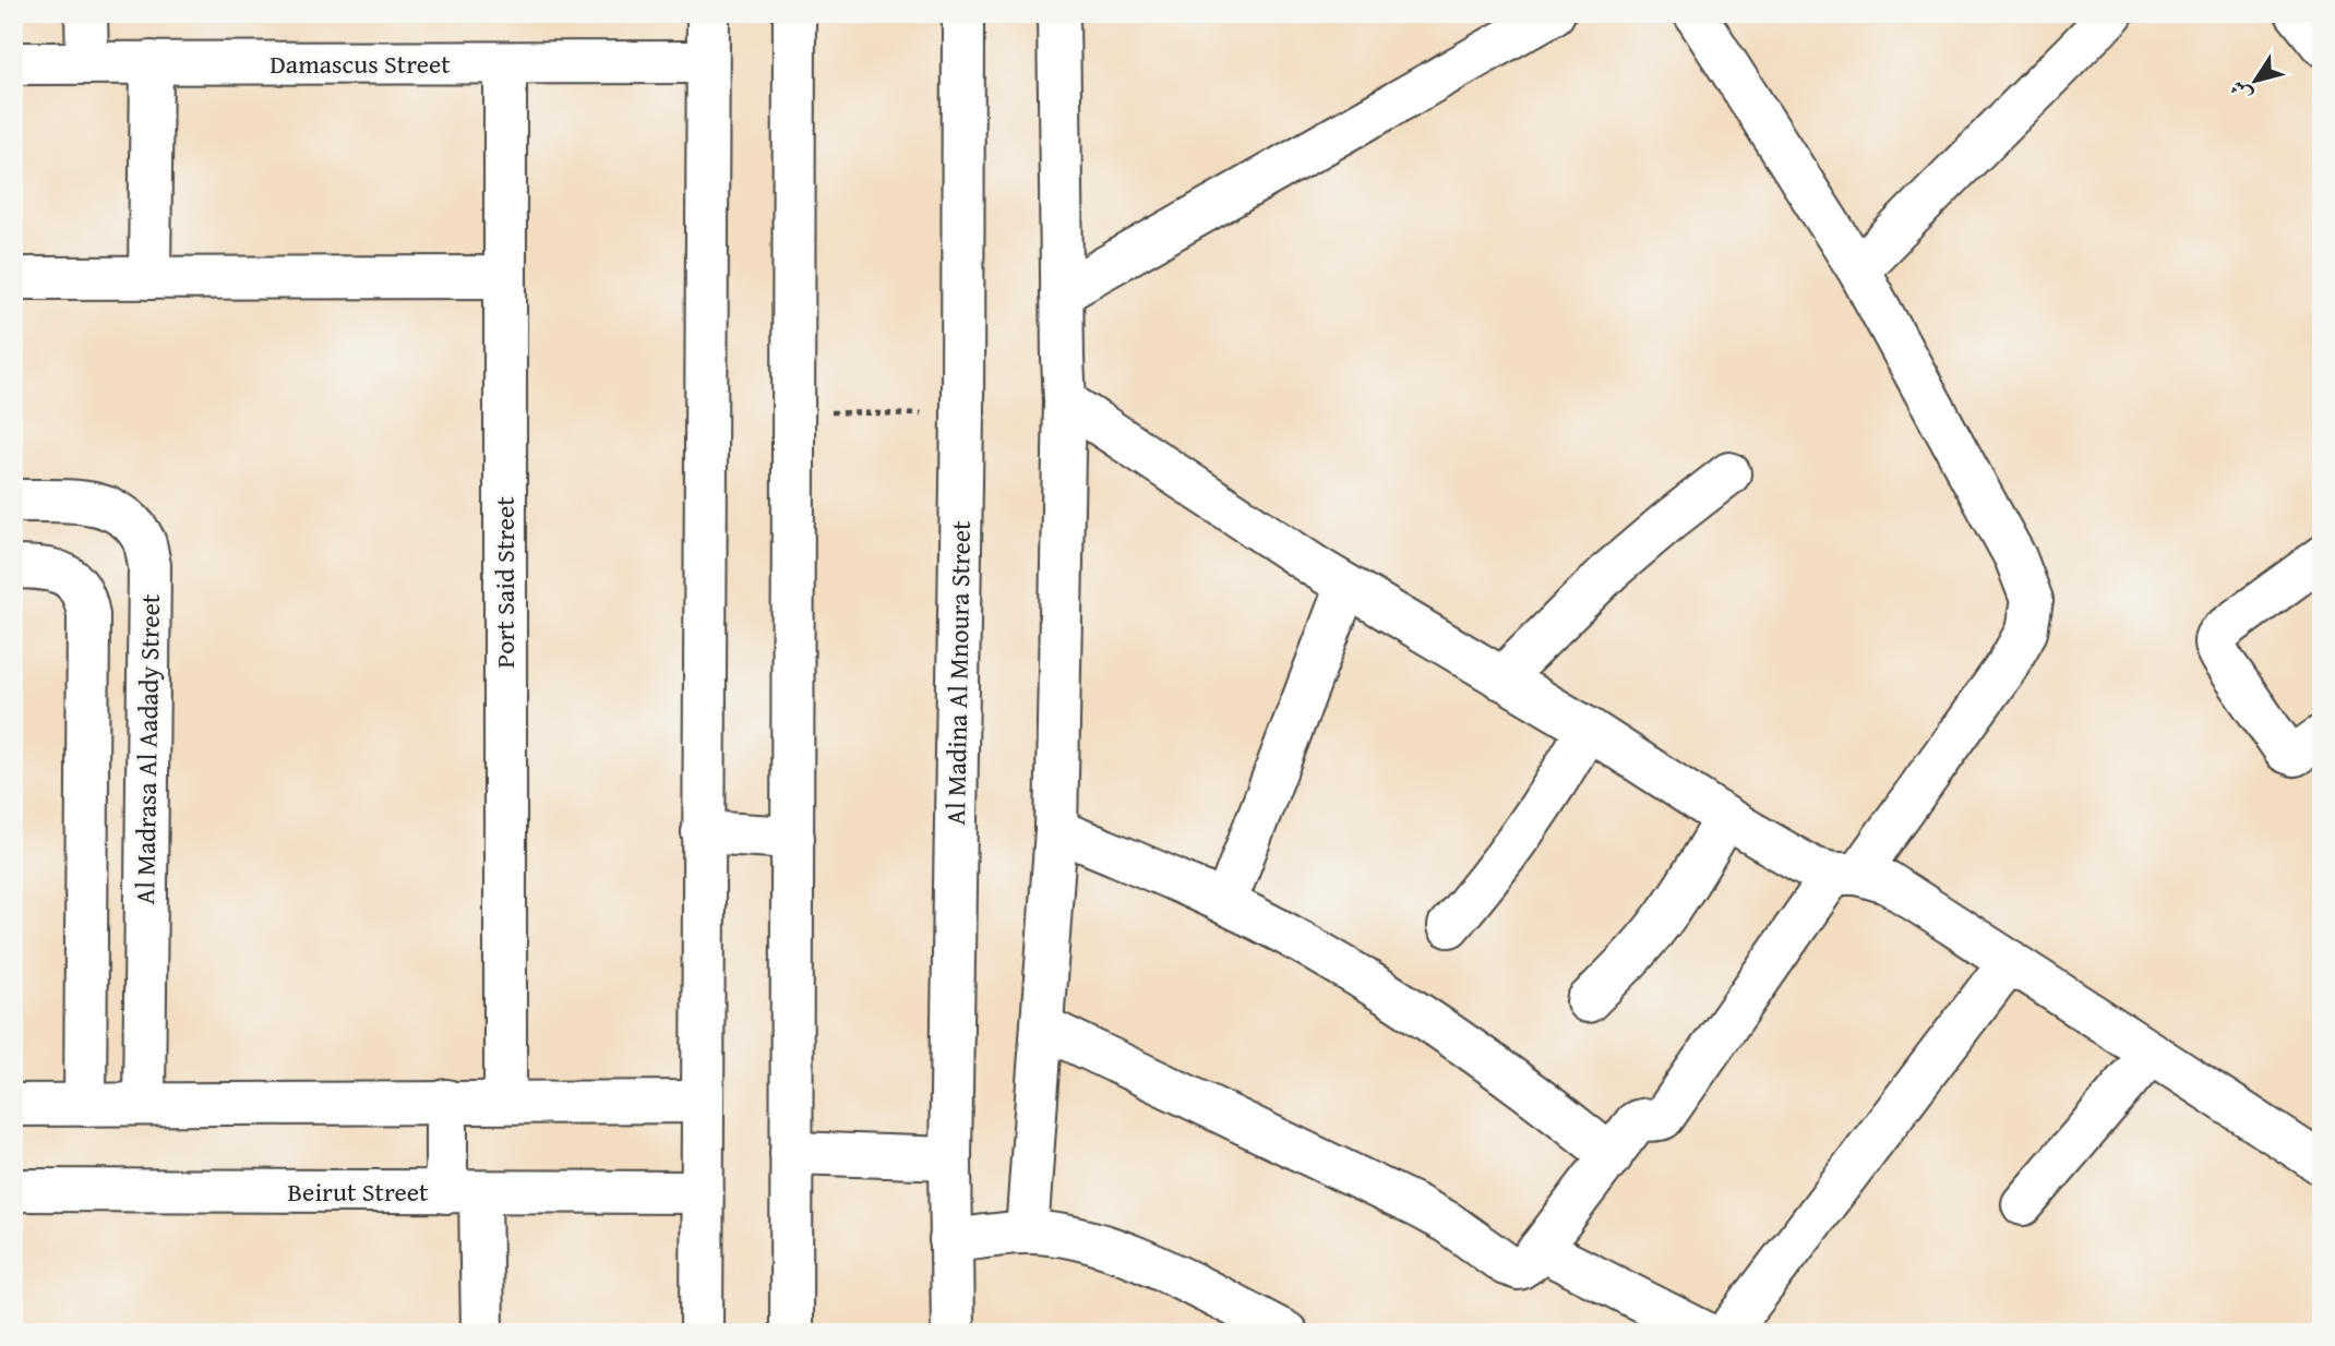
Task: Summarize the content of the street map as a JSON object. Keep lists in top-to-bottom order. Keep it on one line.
{"streets":{"street":["Damascus Street","Port Said Street","Al Madina Al Mnoura Street","Al Madrasa Al Aadady Street","Beirut Street"]},"crossings":[["Damascus Street","Port Said Street"]],"north":"bottom left"}
